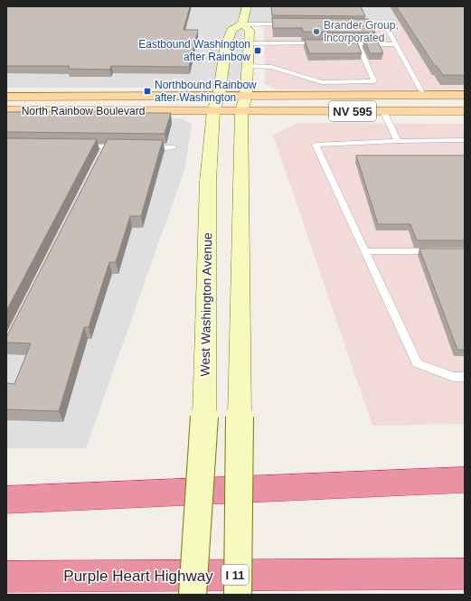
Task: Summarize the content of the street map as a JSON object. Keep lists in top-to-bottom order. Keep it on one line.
{"streets":{"highway":["I 11","Purple Heart Highway"],"main road":["North Rainbow Boulevard","NV 595","West Washington Avenue"]},"crossings":[["North Rainbow Boulevard","West Washington Avenue"]],"places":{"other":["Brander Group, Incorporated"],"transit":["Eastbound Washington after Rainbow","Northbound Rainbow after Washington"]}}
